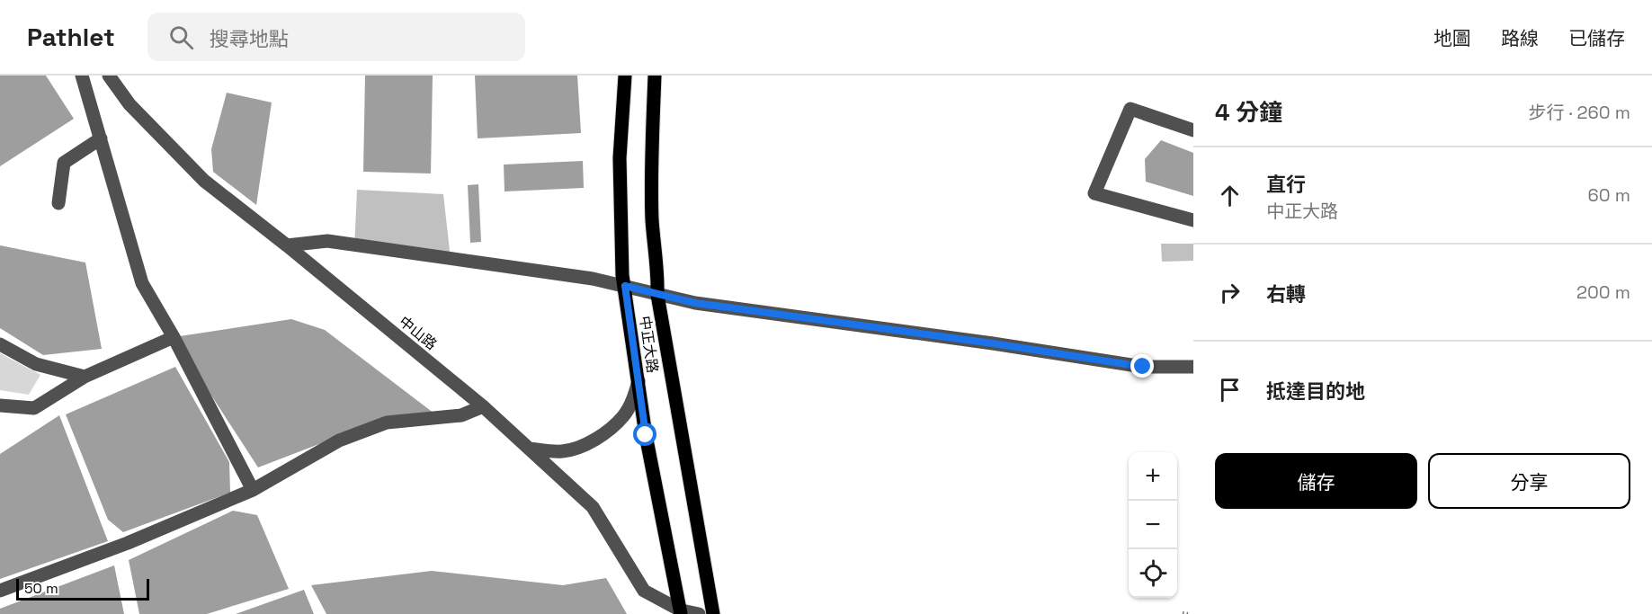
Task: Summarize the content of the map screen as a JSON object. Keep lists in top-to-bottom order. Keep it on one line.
{"streets":{"main road":["中正大路"],"street":["中山路"]},"crossings":[["中山路","中正大路"]],"scale_bar":"50 m","page":{"header":"Pathlet","search":"搜尋地點","nav":["地圖","路線","已儲存"],"heading":["4 分鐘","步行 · 260 m"],"list":[["直行","中正大路","60 m"],["右轉","200 m"],"抵達目的地"],"buttons":["儲存","分享"],"map_buttons":["+","−"],"scale":"50 m"}}
